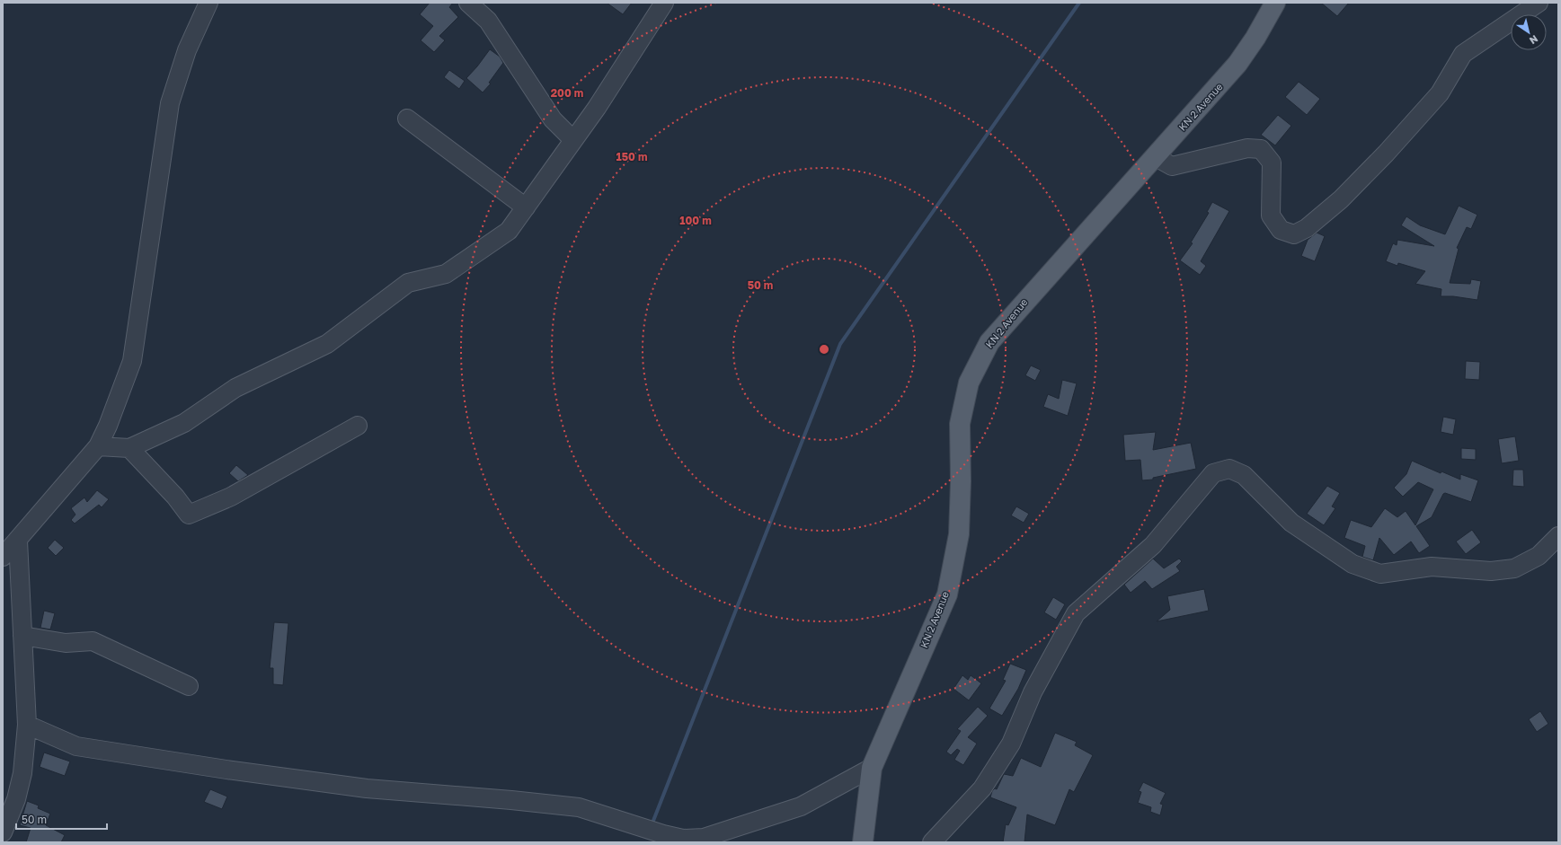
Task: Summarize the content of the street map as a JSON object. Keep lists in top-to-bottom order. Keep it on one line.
{"streets":{"main road":["KN 2 Avenue"]},"scale_bar":"50 m","north":"bottom right","rings":["200 m","150 m","100 m","50 m"]}
